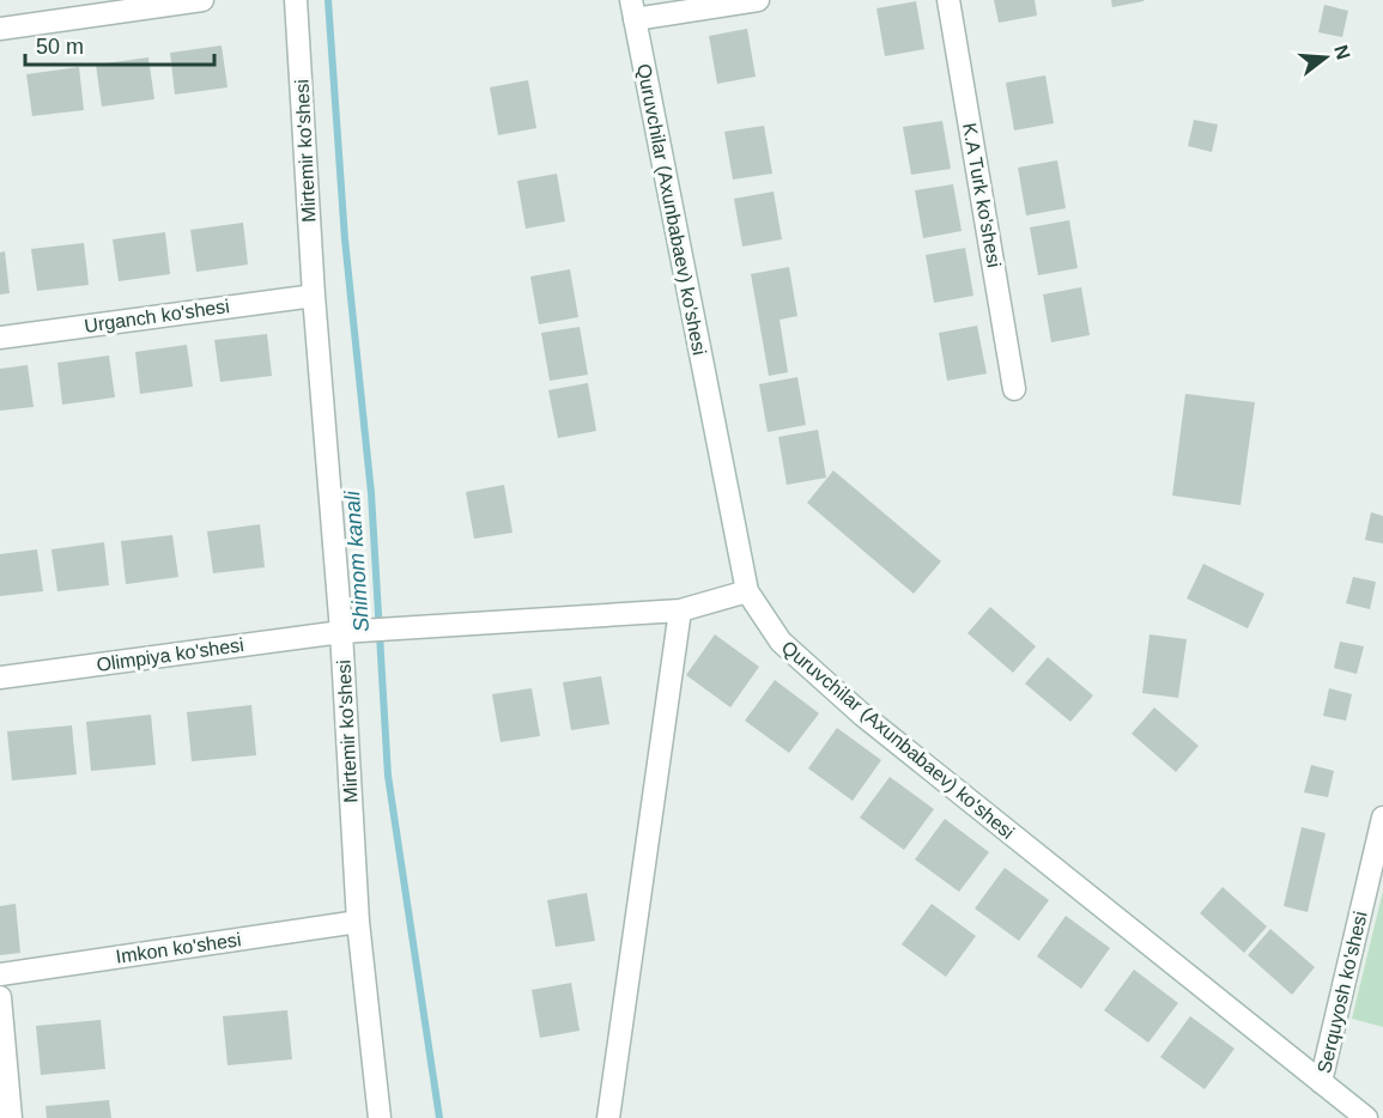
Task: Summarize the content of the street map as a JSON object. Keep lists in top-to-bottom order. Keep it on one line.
{"streets":{"street":["Mirtemir ko'shesi","K.A Turk ko'shesi","Quruvchilar (Axunbabaev) ko'shesi","Urganch ko'shesi","Olimpiya ko'shesi","Imkon ko'shesi","Serquyosh ko'shesi"]},"crossings":[["Mirtemir ko'shesi","Urganch ko'shesi"],["Mirtemir ko'shesi","Olimpiya ko'shesi"],["Mirtemir ko'shesi","Imkon ko'shesi"],["Quruvchilar (Axunbabaev) ko'shesi","Olimpiya ko'shesi"],["Quruvchilar (Axunbabaev) ko'shesi","Serquyosh ko'shesi"]],"water":["Shimom kanali"],"scale_bar":"50 m","north":"right"}
